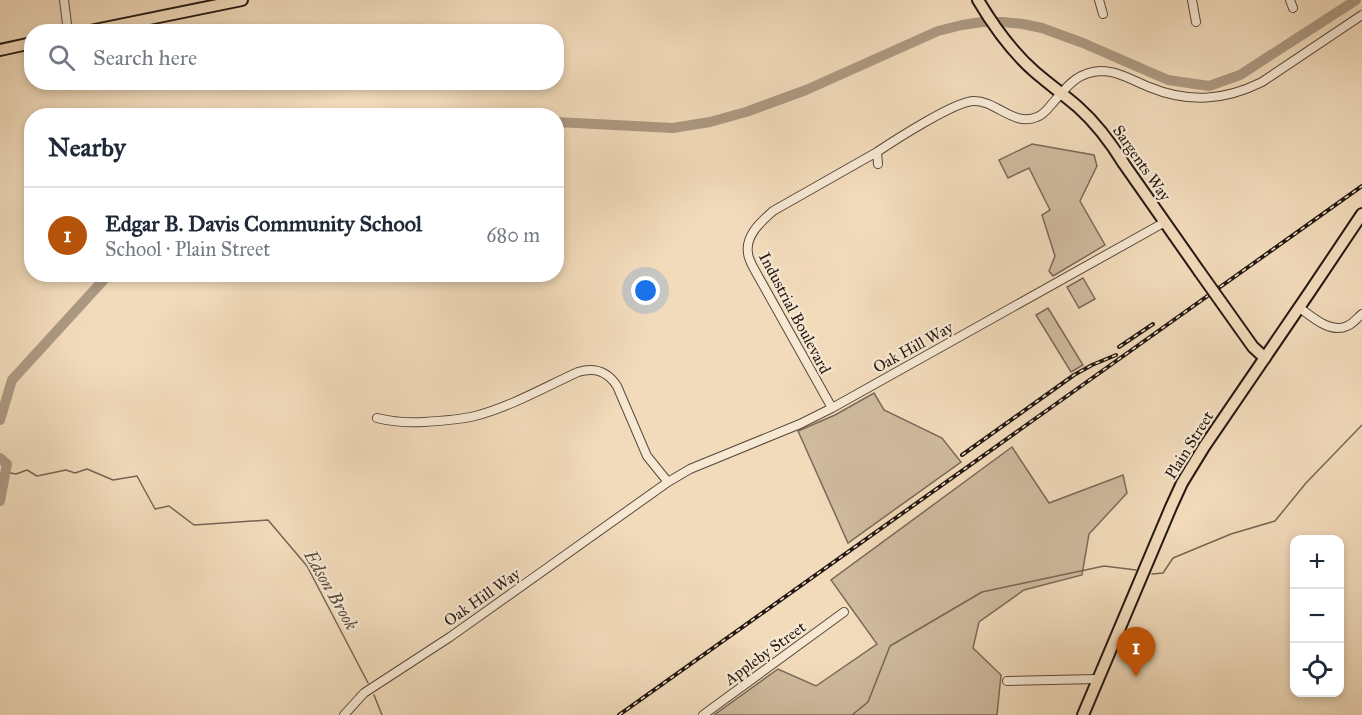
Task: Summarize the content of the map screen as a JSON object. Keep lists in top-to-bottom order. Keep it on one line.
{"streets":{"main road":["Sargents Way","Plain Street"],"street":["Industrial Boulevard","Oak Hill Way","Appleby Street"]},"crossings":[["Sargents Way","Industrial Boulevard"],["Sargents Way","Oak Hill Way"],["Sargents Way","Plain Street"],["Industrial Boulevard","Oak Hill Way"]],"water":["Edson Brook"],"page":{"search":"Search here","heading":"Nearby","list":[{"mark":"1","name":"Edgar B. Davis Community School","note":"School · Plain Street","value":"680 m"}],"map_buttons":["+","−"],"pins":"1"}}
